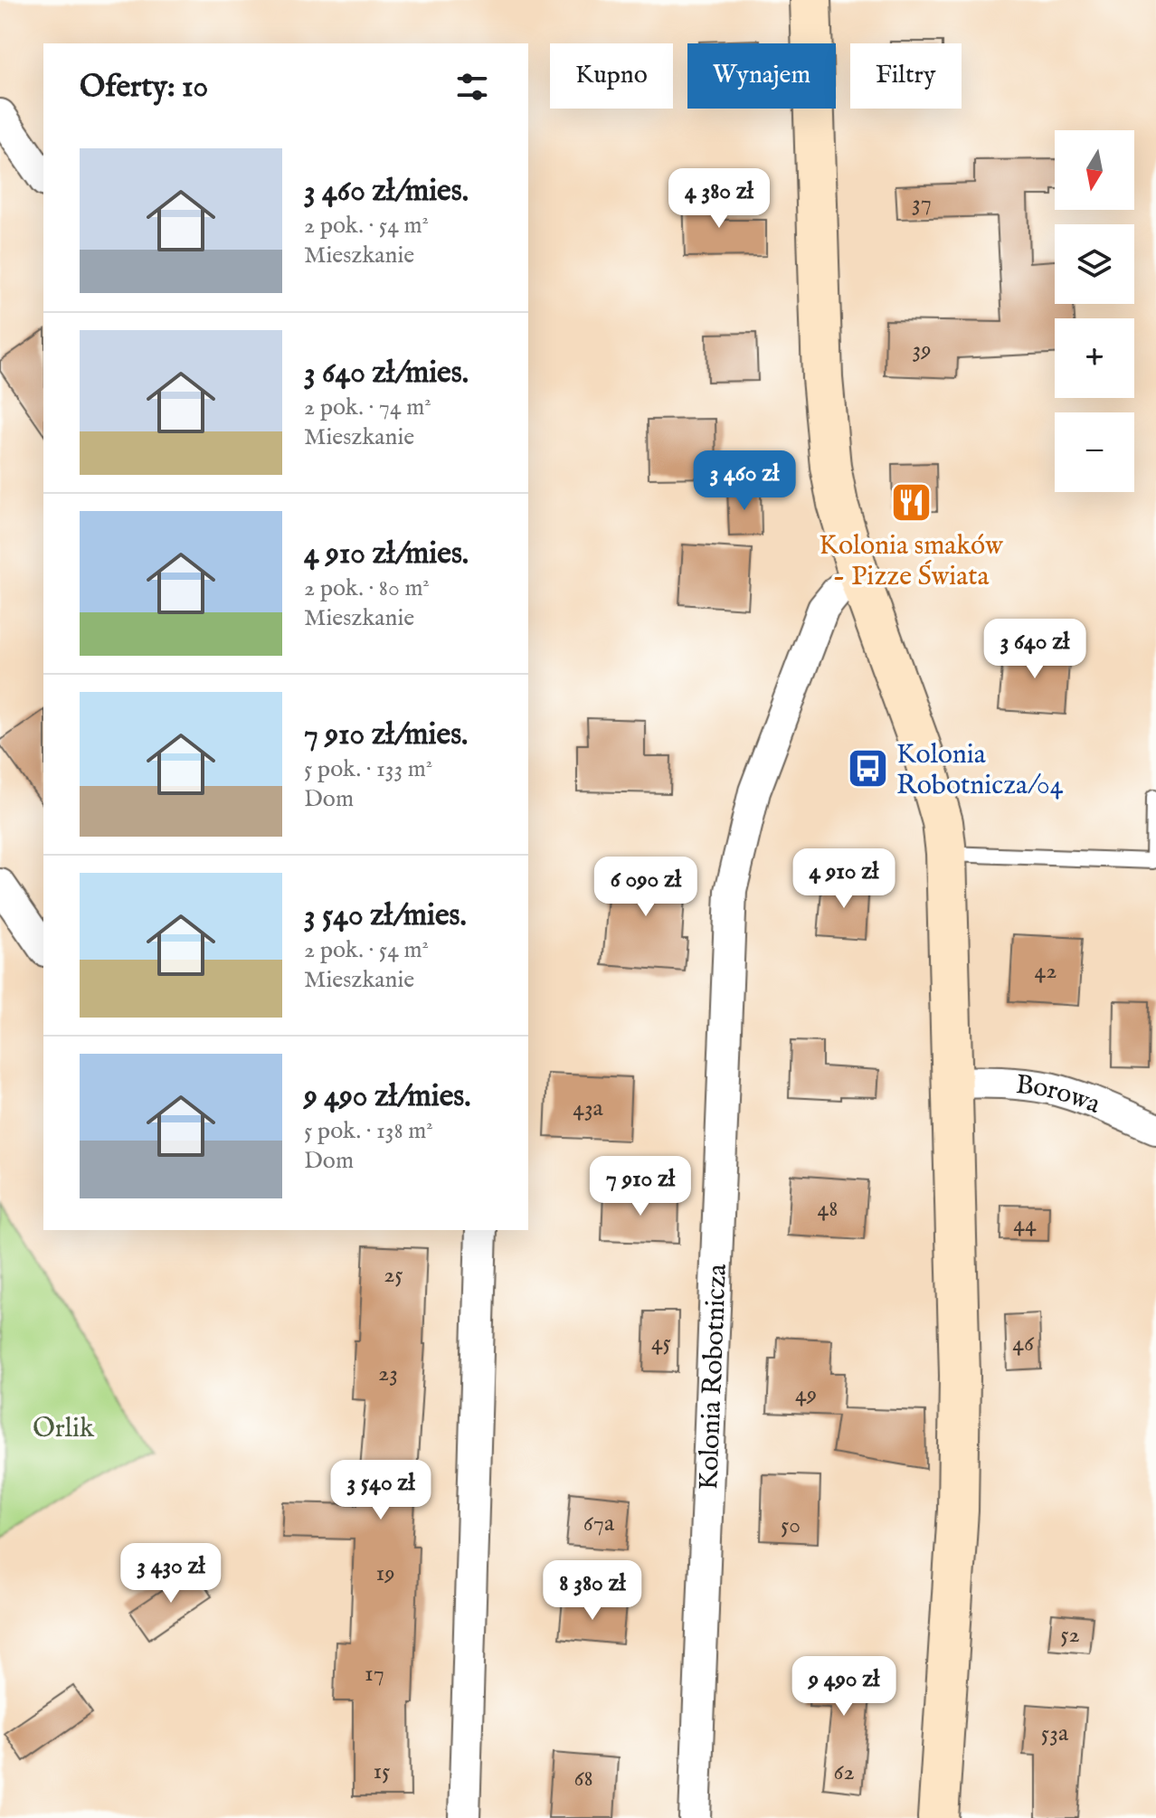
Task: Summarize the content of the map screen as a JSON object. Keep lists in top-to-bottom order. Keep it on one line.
{"streets":{"street":["Borowa","Kolonia Robotnicza"]},"parks":["Orlik"],"places":{"restaurant":["Kolonia smaków - Pizze Świata"],"bus stop":["Kolonia Robotnicza/04"]},"house_numbers":["37","39","42","43a","48","44","25","45","46","23","49","67a","50","19","52","17","53a","15","62","68"],"north":"bottom","page":{"chip":["Kupno","Wynajem","Filtry"],"heading":"Oferty: 10","map_buttons":["+","−"],"list":[{"name":"3 460 zł/mies.","note":"2 pok. · 54 m² · Mieszkanie"},{"name":"3 640 zł/mies.","note":"2 pok. · 74 m² · Mieszkanie"},{"name":"4 910 zł/mies.","note":"2 pok. · 80 m² · Mieszkanie"},{"name":"7 910 zł/mies.","note":"5 pok. · 133 m² · Dom"},{"name":"3 540 zł/mies.","note":"2 pok. · 54 m² · Mieszkanie"},{"name":"9 490 zł/mies.","note":"5 pok. · 138 m² · Dom"}],"price":["4 380 zł","3 460 zł","3 640 zł","4 910 zł","6 090 zł","7 910 zł","3 540 zł","3 430 zł","8 380 zł","9 490 zł"]}}
